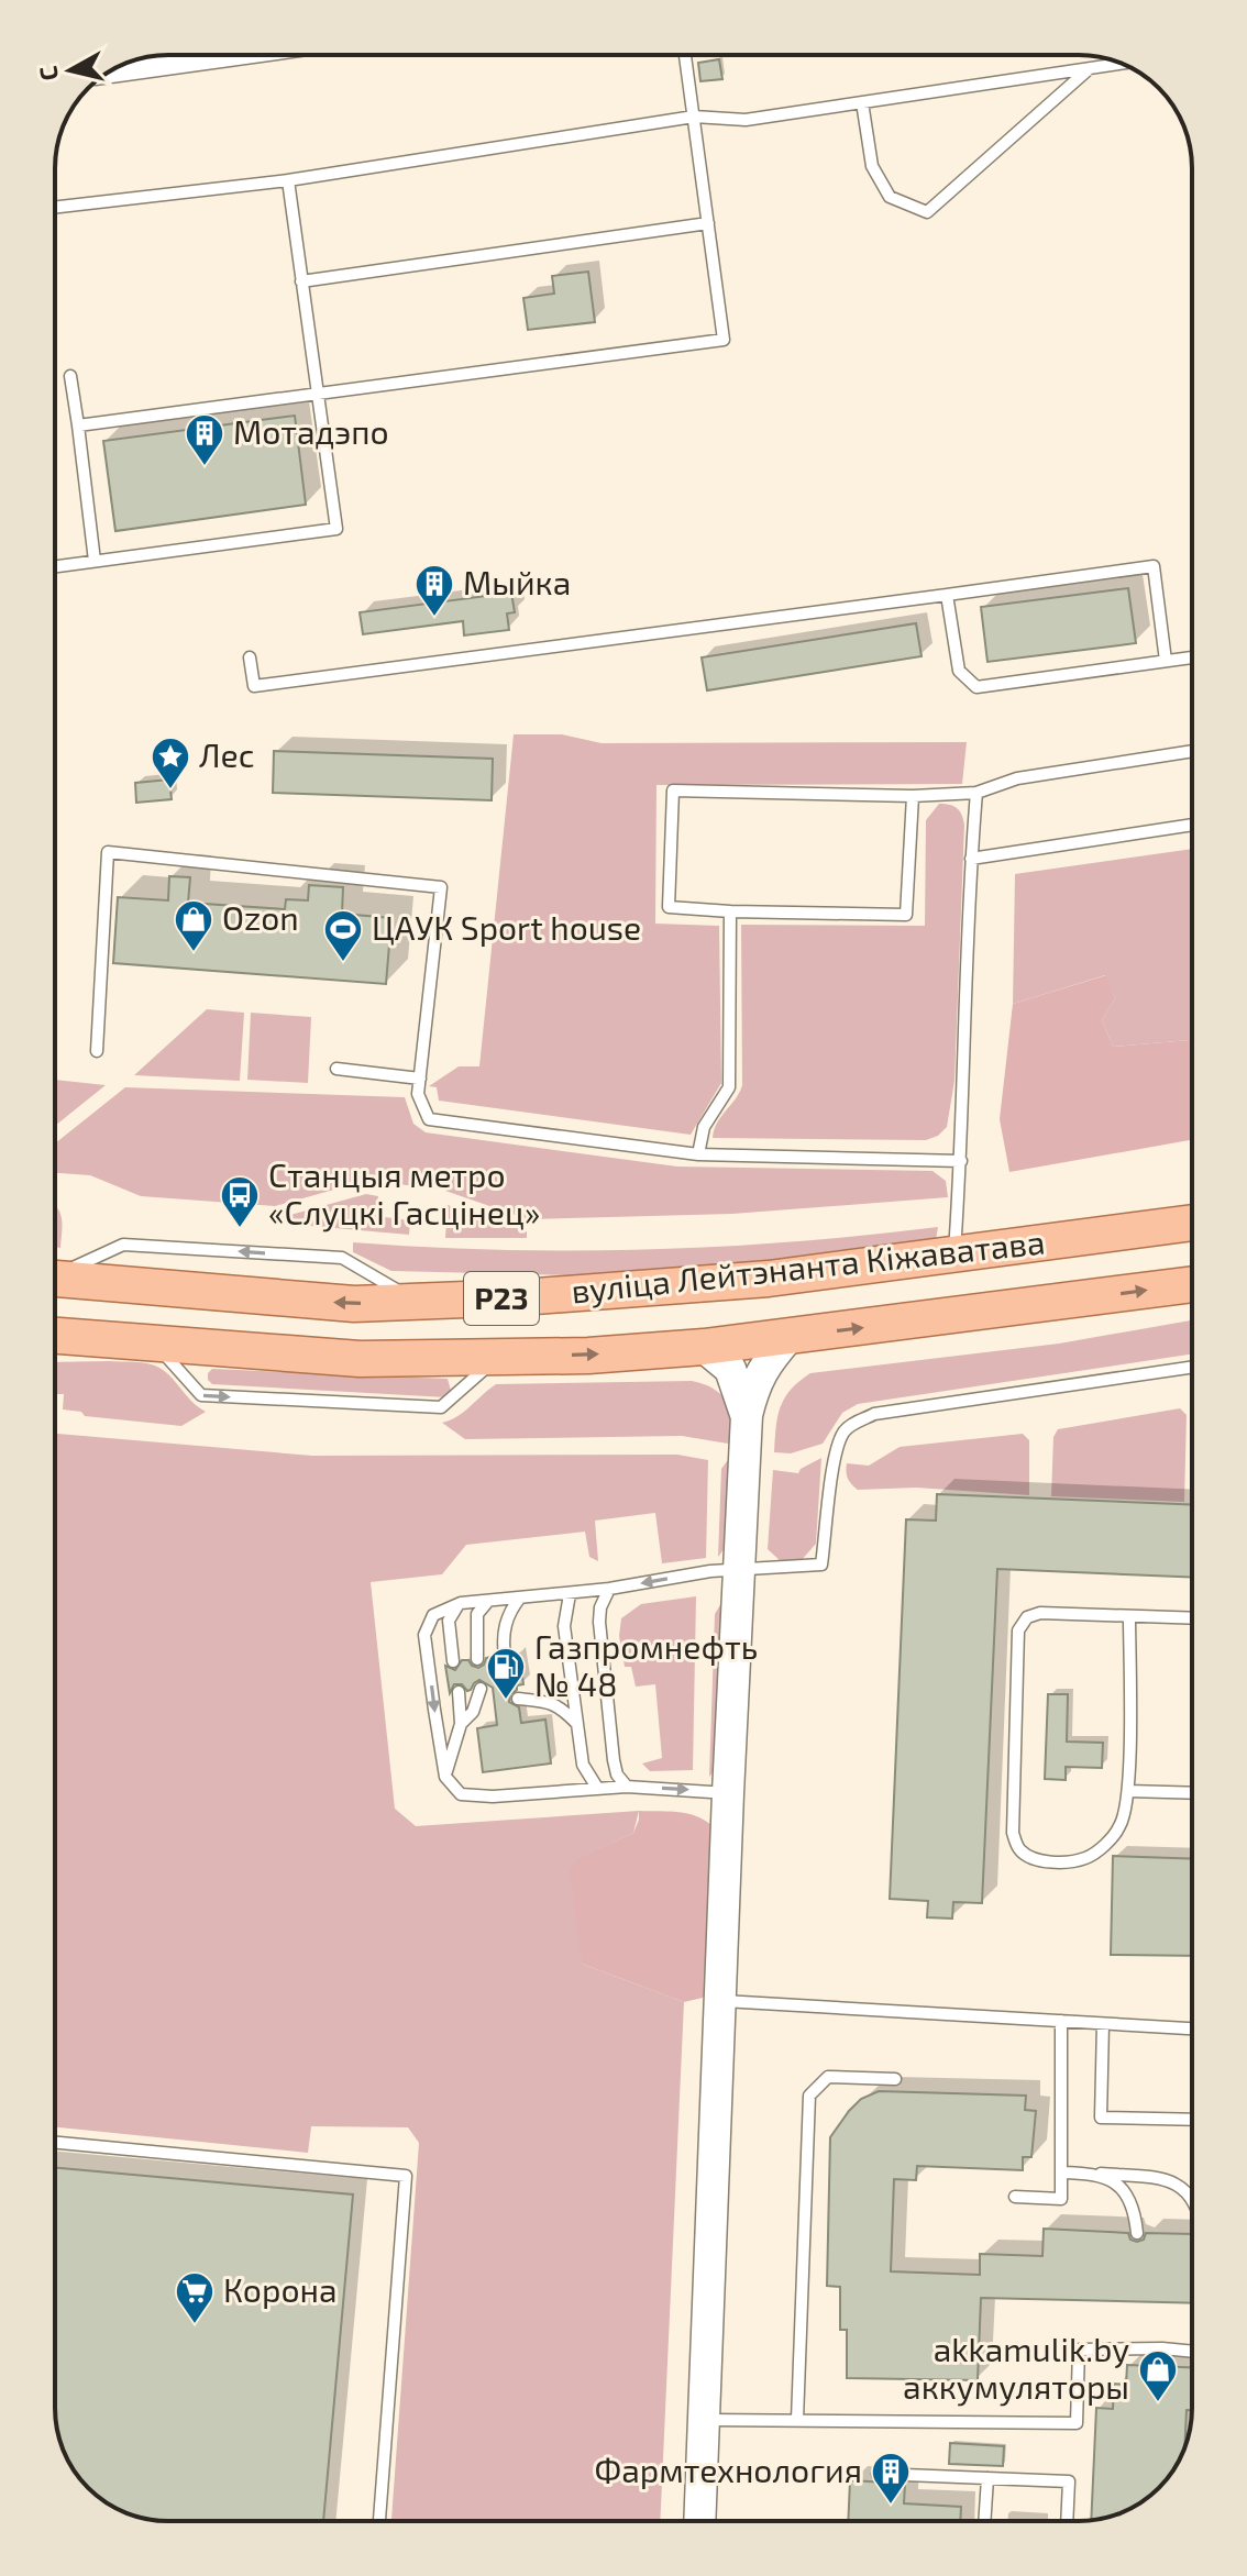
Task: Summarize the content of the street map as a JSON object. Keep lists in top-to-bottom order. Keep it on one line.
{"streets":{"main road":["вуліца Лейтэнанта Кіжаватава","Р23"]},"places":{"building":["Мотадэпо","Мыйка","Фармтехнология"],"place":["Лес"],"shop":["Ozon","akkamulik.by аккумуляторы"],"sports":["ЦАУК Sport house"],"bus stop":["Станцыя метро «Слуцкі Гасцінец»"],"fuel station":["Газпромнефть № 48"],"supermarket":["Корона"]},"north":"left"}
